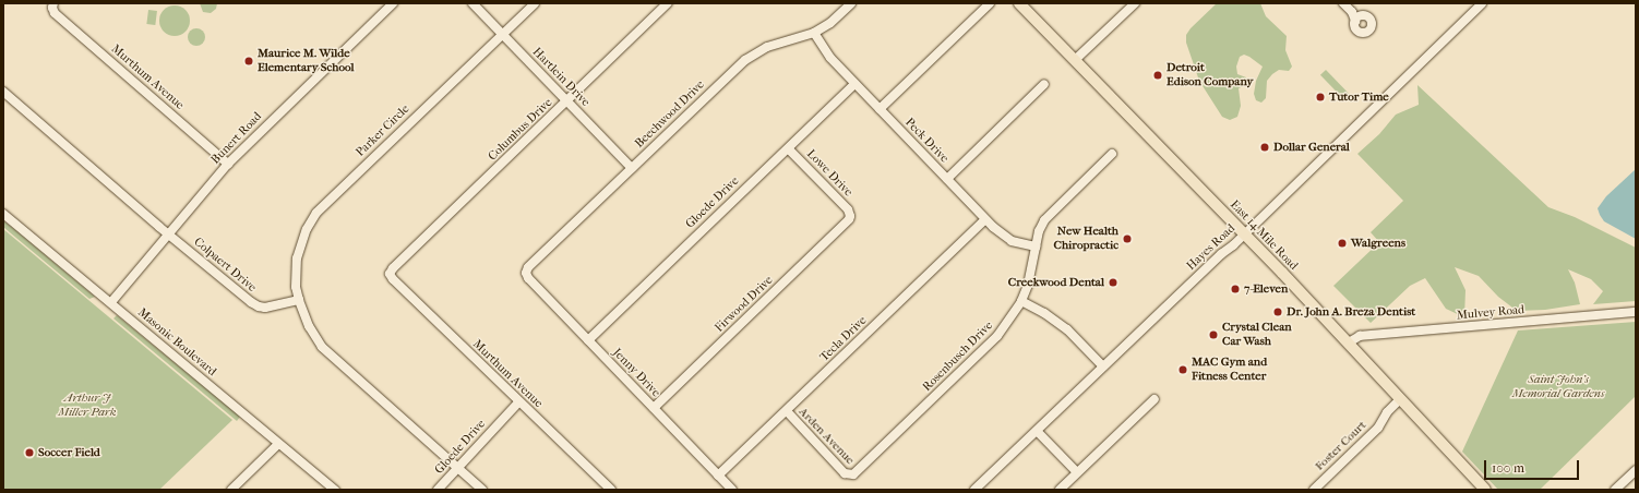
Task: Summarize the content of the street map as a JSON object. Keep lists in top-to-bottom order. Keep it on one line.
{"streets":{"main road":["East 14 Mile Road"],"street":["Murthum Avenue","Hartlein Drive","Beechwood Drive","Columbus Drive","Parker Circle","Bunert Road","Peck Drive","Lowe Drive","Gloede Drive","Hayes Road","Colpaert Drive","Firwood Drive","Mulvey Road","Tecla Drive","Masonic Boulevard","Rosenbusch Drive","Jenny Drive","Arden Avenue","Foster Court"]},"crossings":[["Murthum Avenue","Columbus Drive"],["Murthum Avenue","Bunert Road"],["Murthum Avenue","Gloede Drive"],["Hartlein Drive","Beechwood Drive"],["Hartlein Drive","Columbus Drive"],["Hartlein Drive","Parker Circle"],["Beechwood Drive","Peck Drive"],["Beechwood Drive","Jenny Drive"],["Parker Circle","Colpaert Drive"],["Bunert Road","Colpaert Drive"],["Bunert Road","Masonic Boulevard"],["Peck Drive","Gloede Drive"],["Peck Drive","Tecla Drive"],["Peck Drive","Rosenbusch Drive"],["Lowe Drive","Gloede Drive"],["Lowe Drive","Firwood Drive"],["Gloede Drive","Jenny Drive"],["East 14 Mile Road","Hayes Road"],["East 14 Mile Road","Mulvey Road"],["East 14 Mile Road","Foster Court"],["Firwood Drive","Jenny Drive"],["Tecla Drive","Jenny Drive"],["Tecla Drive","Arden Avenue"],["Rosenbusch Drive","Arden Avenue"]],"parks":["Saint John's Memorial Gardens","Arthur J Miller Park"],"places":["Maurice M. Wilde Elementary School","Detroit Edison Company","Tutor Time","Dollar General","New Health Chiropractic","Walgreens","Creekwood Dental","7-Eleven","Dr. John A. Breza Dentist","Crystal Clean Car Wash","MAC Gym and Fitness Center","Soccer Field"],"scale_bar":"100 m"}
